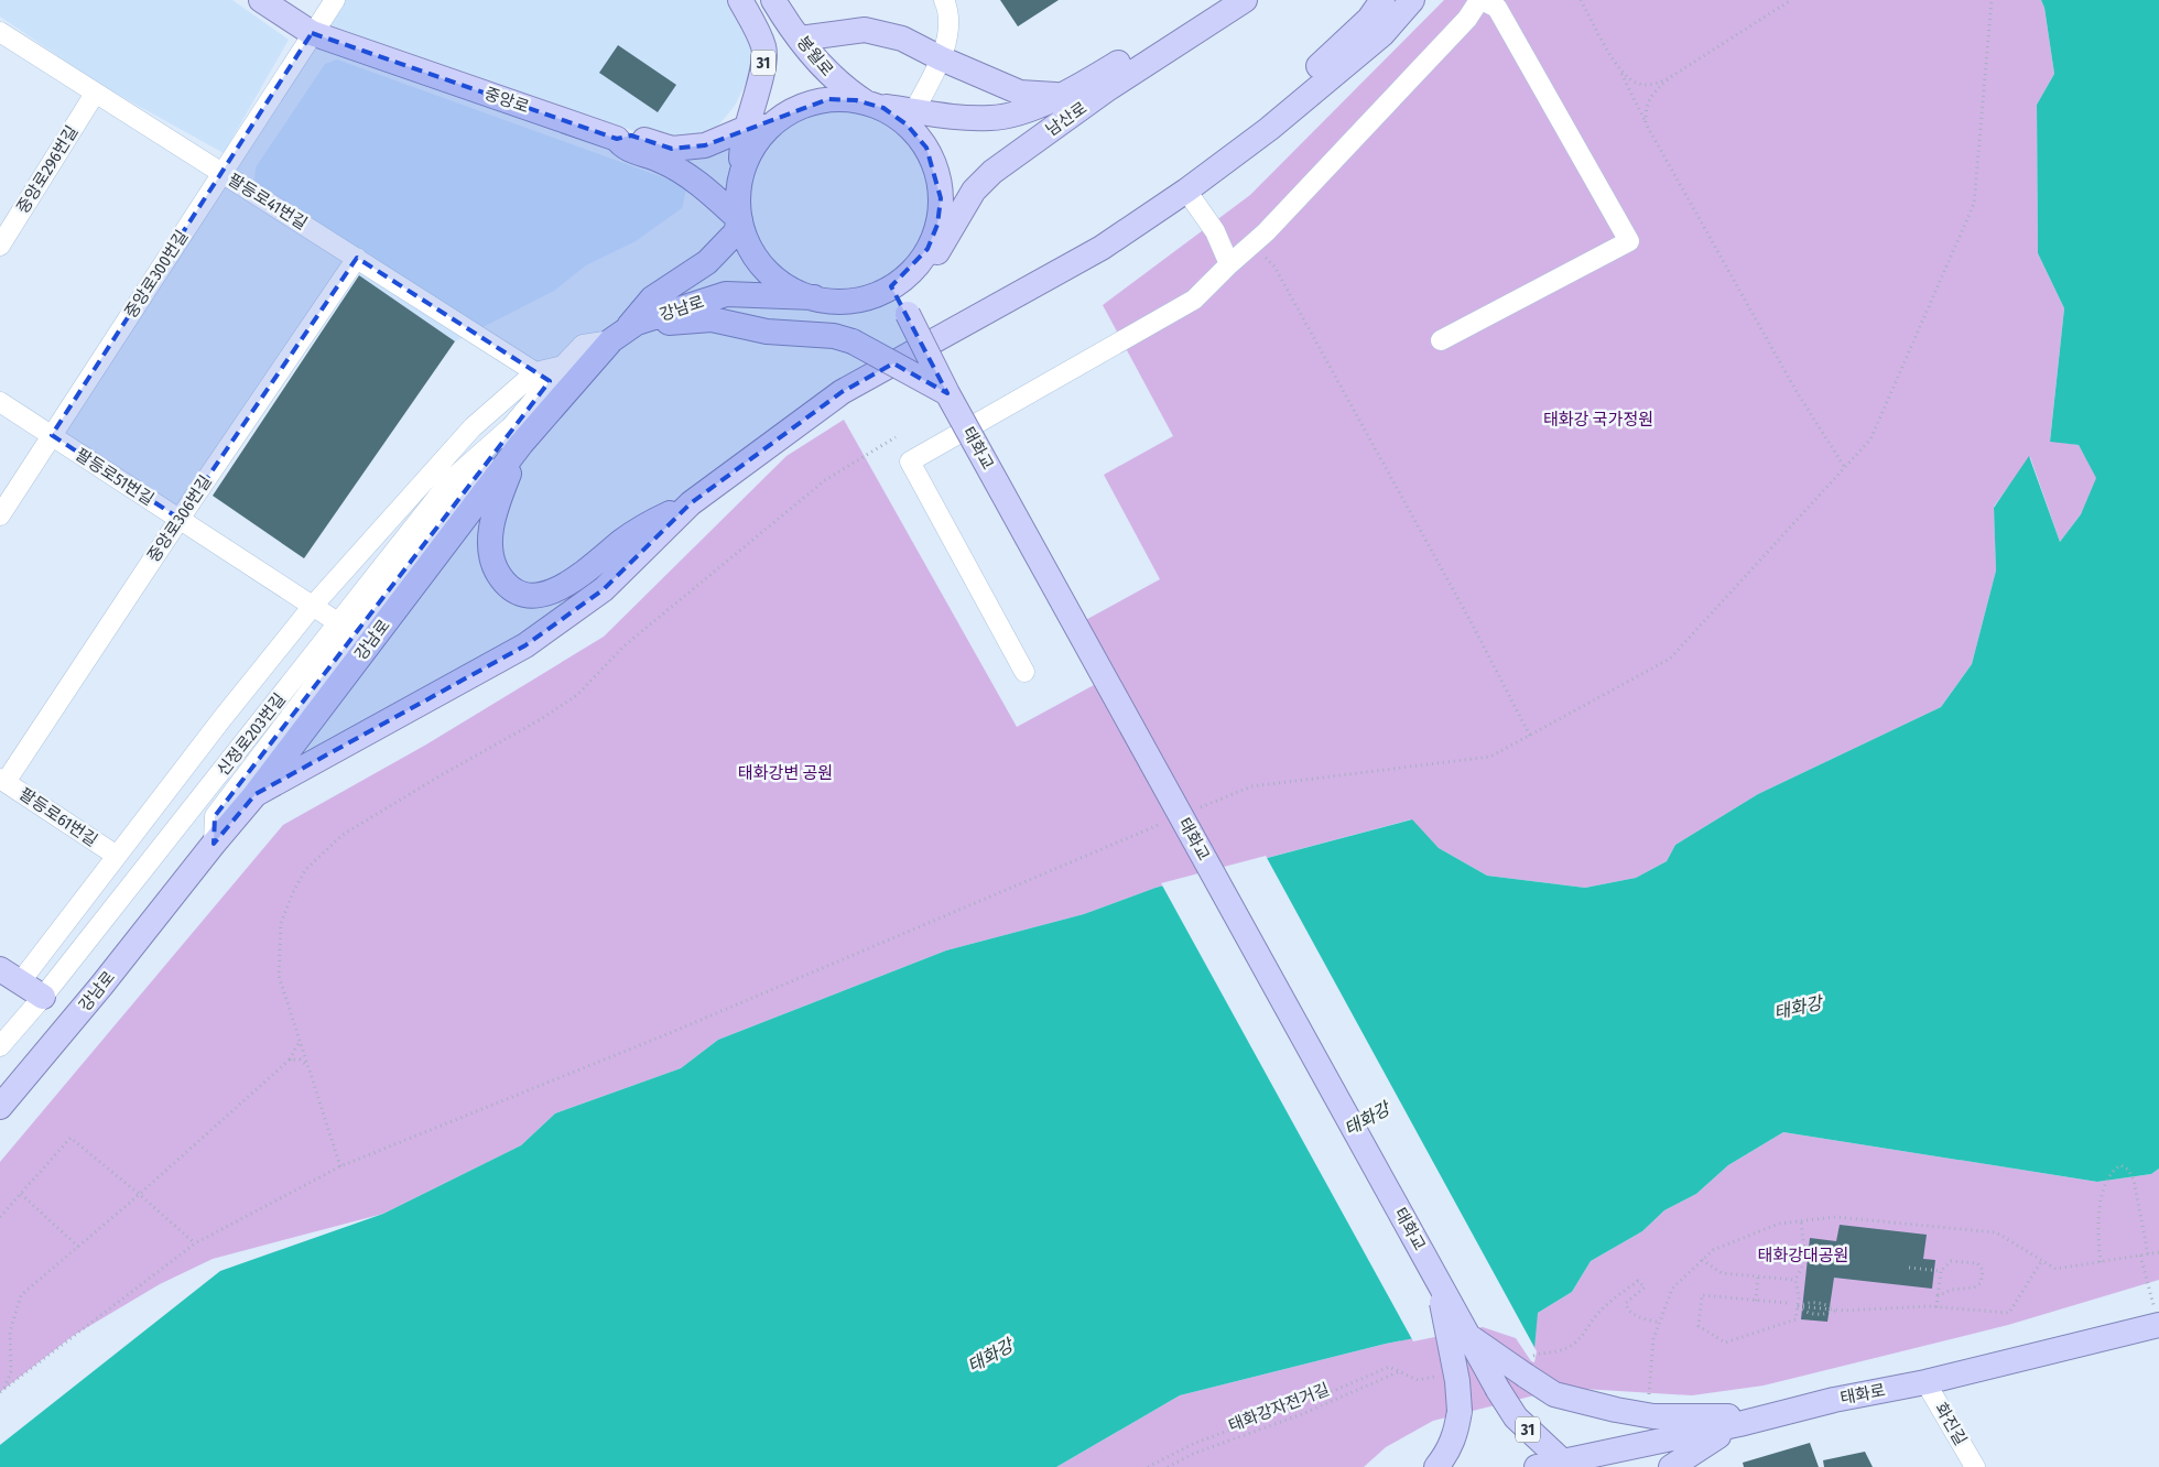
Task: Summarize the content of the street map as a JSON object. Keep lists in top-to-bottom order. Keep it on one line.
{"streets":{"main road":["봉월로","31","중앙로","남산로","강남로","태화교","태화로"],"street":["중앙로296번길","팔등로41번길","중앙로300번길","팔등로51번길","중앙로306번길","신정로203번길","팔등로61번길","화진길"],"path":["태화강자전거길"]},"crossings":[["중앙로","중앙로300번길"],["중앙로296번길","팔등로41번길"],["팔등로41번길","중앙로300번길"],["팔등로41번길","중앙로306번길"],["중앙로300번길","팔등로51번길"],["강남로","신정로203번길"],["태화교","태화로"],["팔등로51번길","중앙로306번길"],["팔등로51번길","신정로203번길"],["중앙로306번길","팔등로61번길"],["태화로","화진길"]],"water":["태화강"],"parks":["태화강 국가정원","태화강변 공원","태화강대공원"]}
